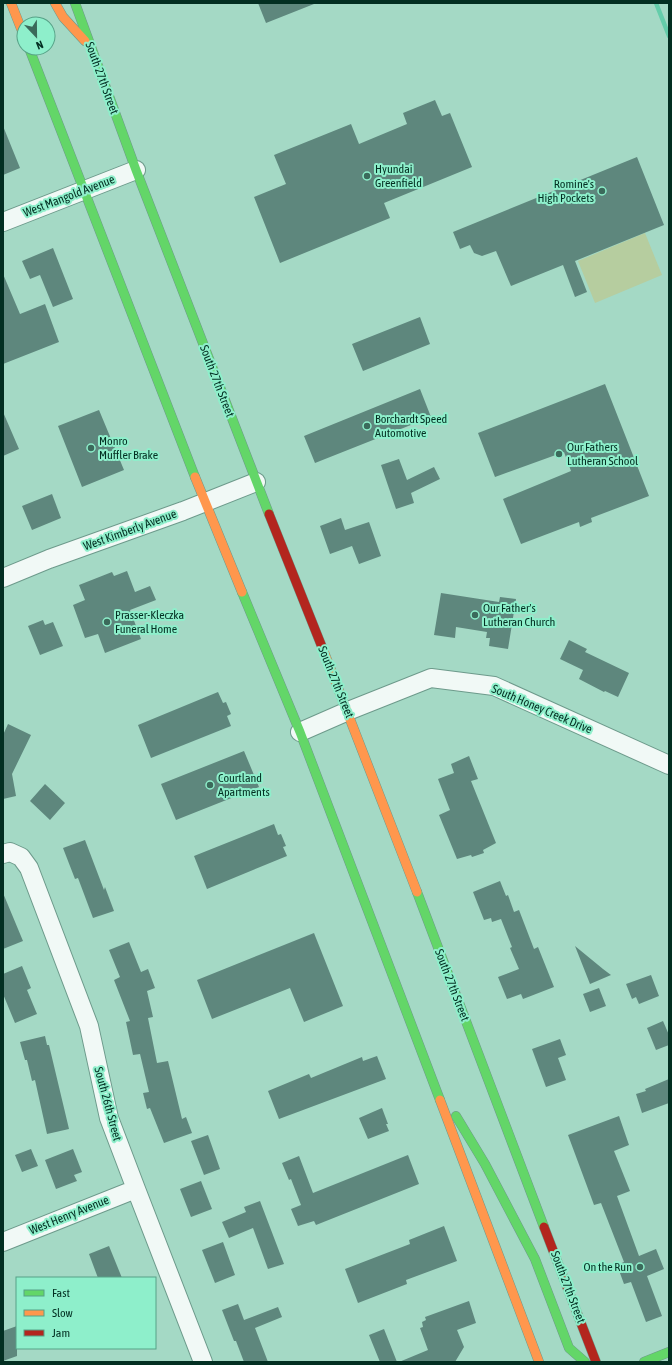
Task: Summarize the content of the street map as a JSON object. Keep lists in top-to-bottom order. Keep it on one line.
{"streets":{"main road":["South 27th Street"],"street":["West Mangold Avenue","West Kimberly Avenue","South Honey Creek Drive","South 26th Street","West Henry Avenue"]},"crossings":[["South 27th Street","West Mangold Avenue"],["South 27th Street","West Kimberly Avenue"],["South 27th Street","South Honey Creek Drive"],["South 26th Street","West Henry Avenue"]],"places":["Hyundai Greenfield","Romine's High Pockets","Borchardt Speed Automotive","Monro Muffler Brake","Our Fathers Lutheran School","Our Father's Lutheran Church","Prasser-Kleczka Funeral Home","Courtland Apartments","On the Run"],"legend":["Fast","Slow","Jam"],"north":"bottom"}
